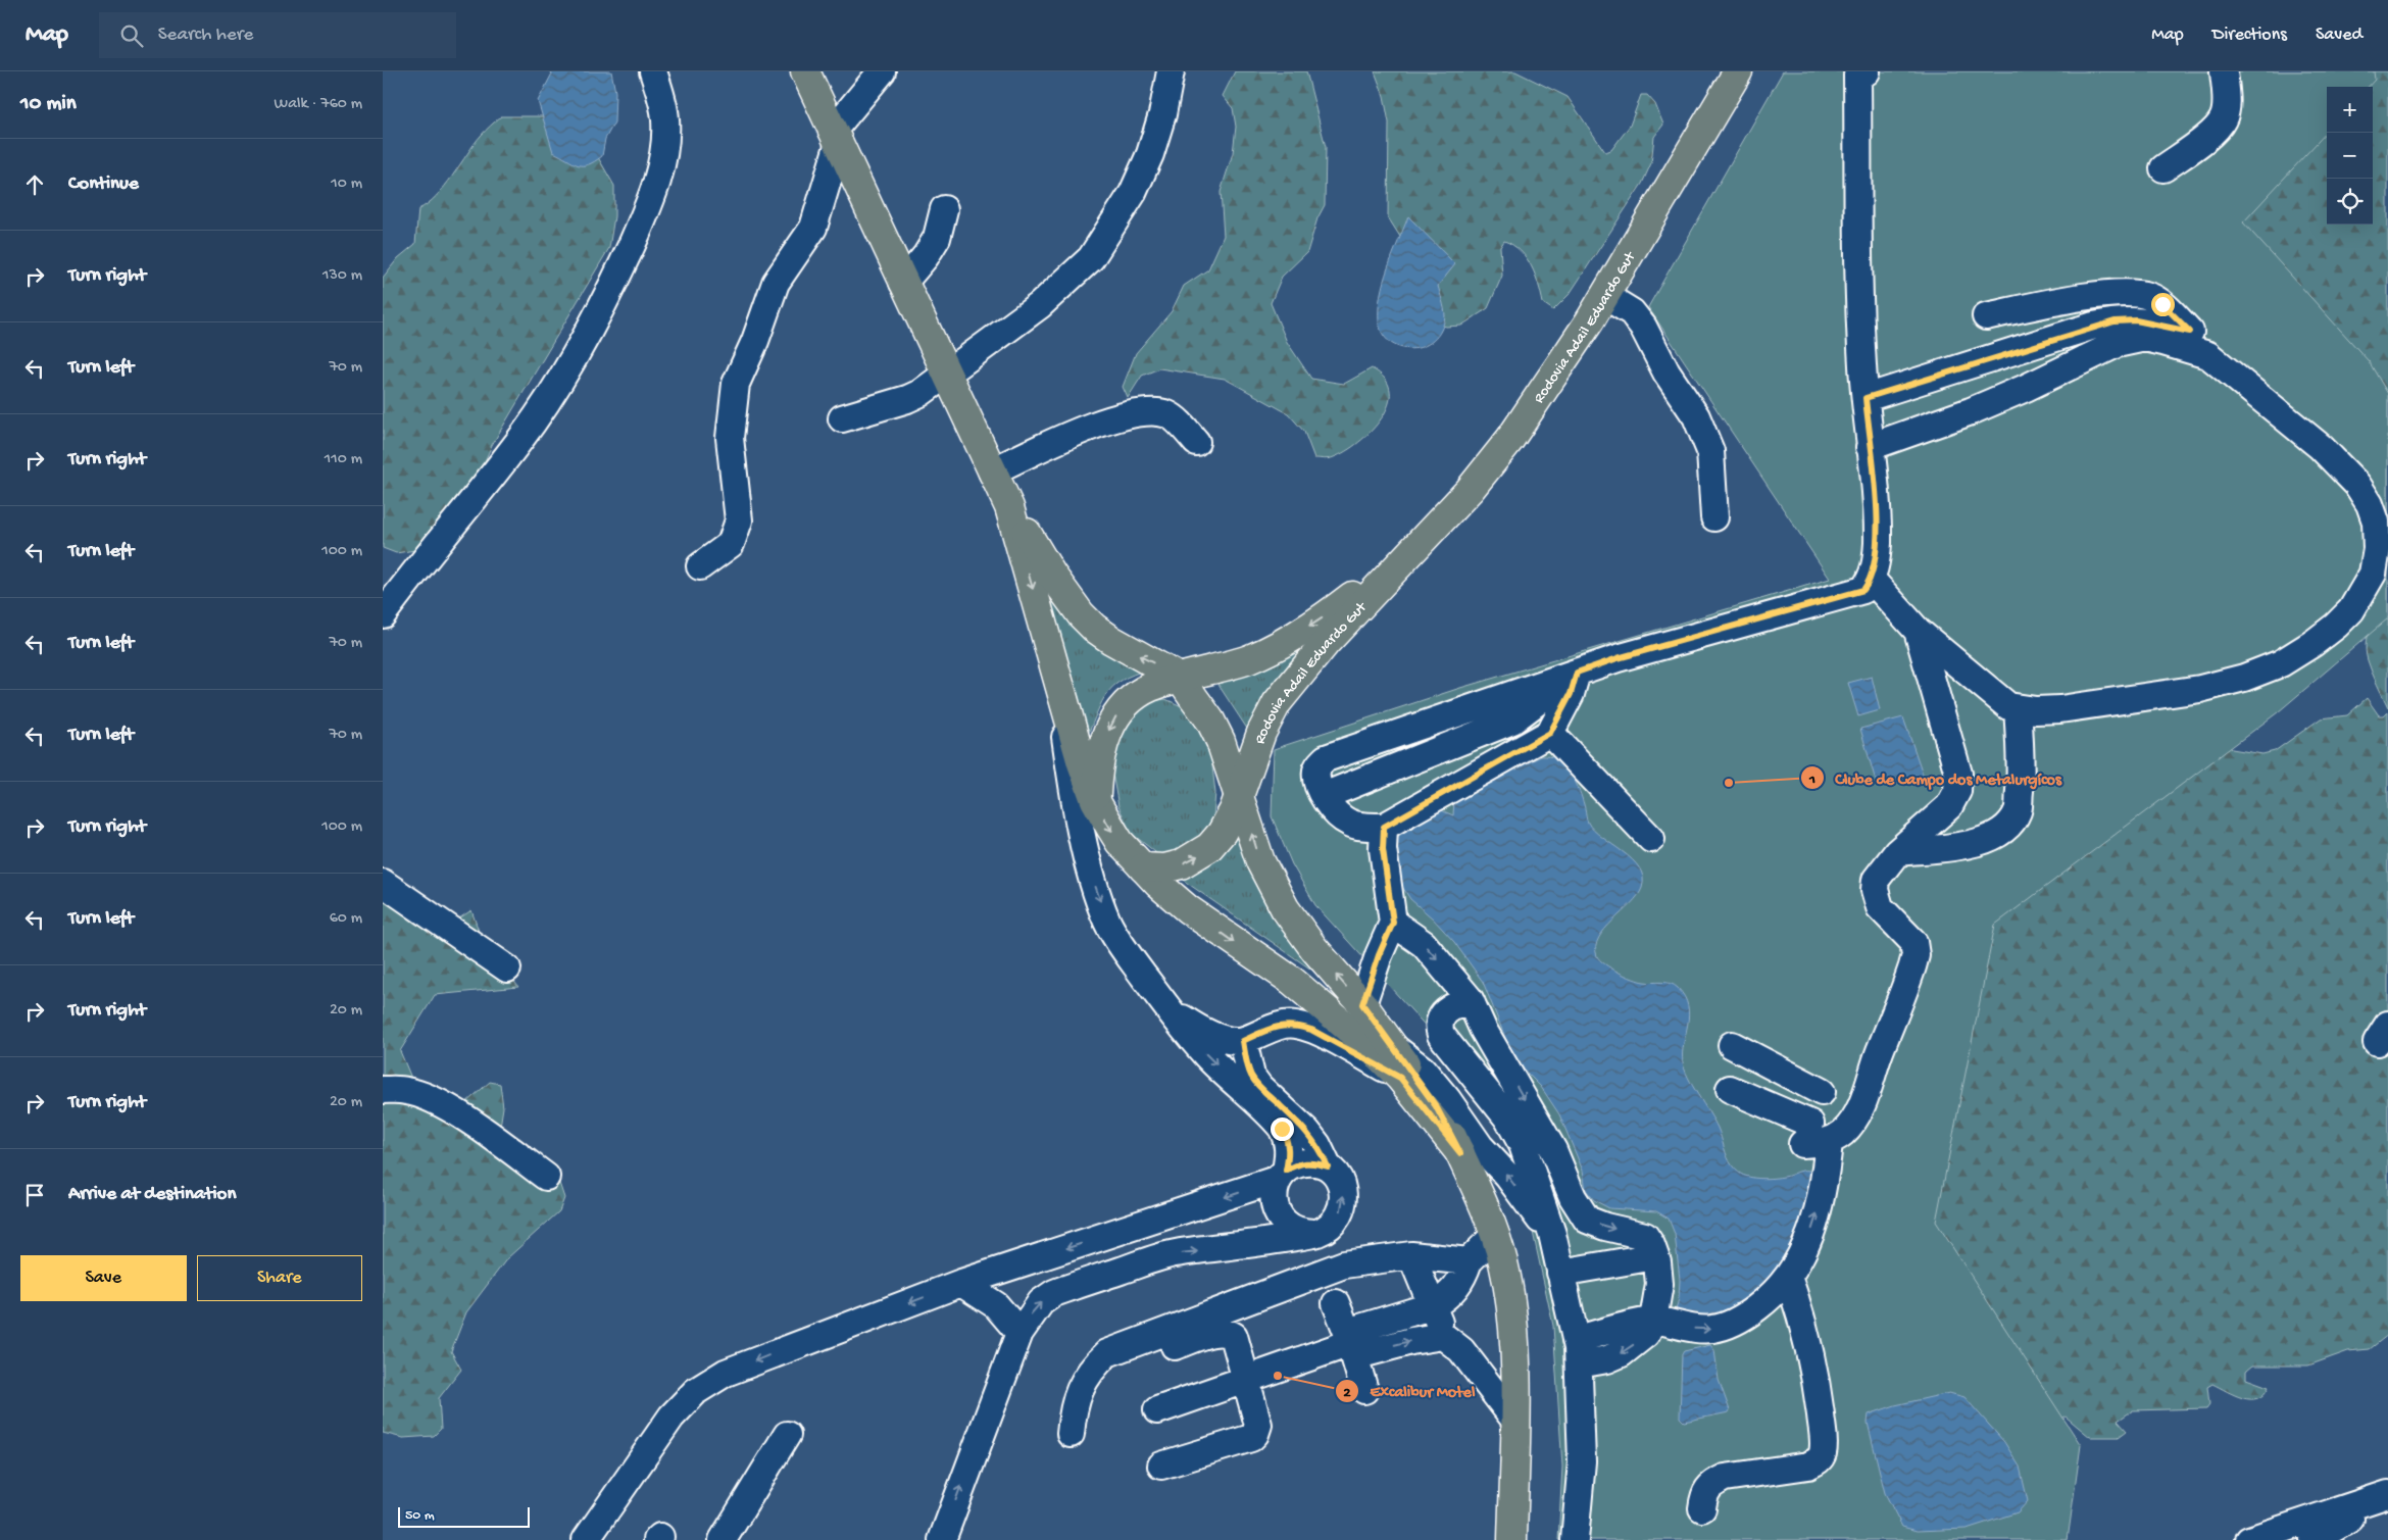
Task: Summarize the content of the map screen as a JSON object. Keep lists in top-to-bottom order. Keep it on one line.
{"streets":{"main road":["Rodovia Adail Eduardo Gut"]},"places":["Clube de Campo dos Metalurgícos","Excalibur Motel"],"scale_bar":"50 m","page":{"header":"Map","search":"Search here","nav":["Map","Directions","Saved"],"heading":["10 min","Walk · 760 m"],"map_buttons":["+","−"],"list":[["Continue","10 m"],["Turn right","130 m"],["Turn left","70 m"],["Turn right","110 m"],["Turn left","100 m"],["Turn left","70 m"],["Turn left","70 m"],["Turn right","100 m"],["Turn left","60 m"],["Turn right","20 m"],["Turn right","20 m"],"Arrive at destination"],"buttons":["Save","Share"],"scale":"50 m"}}
